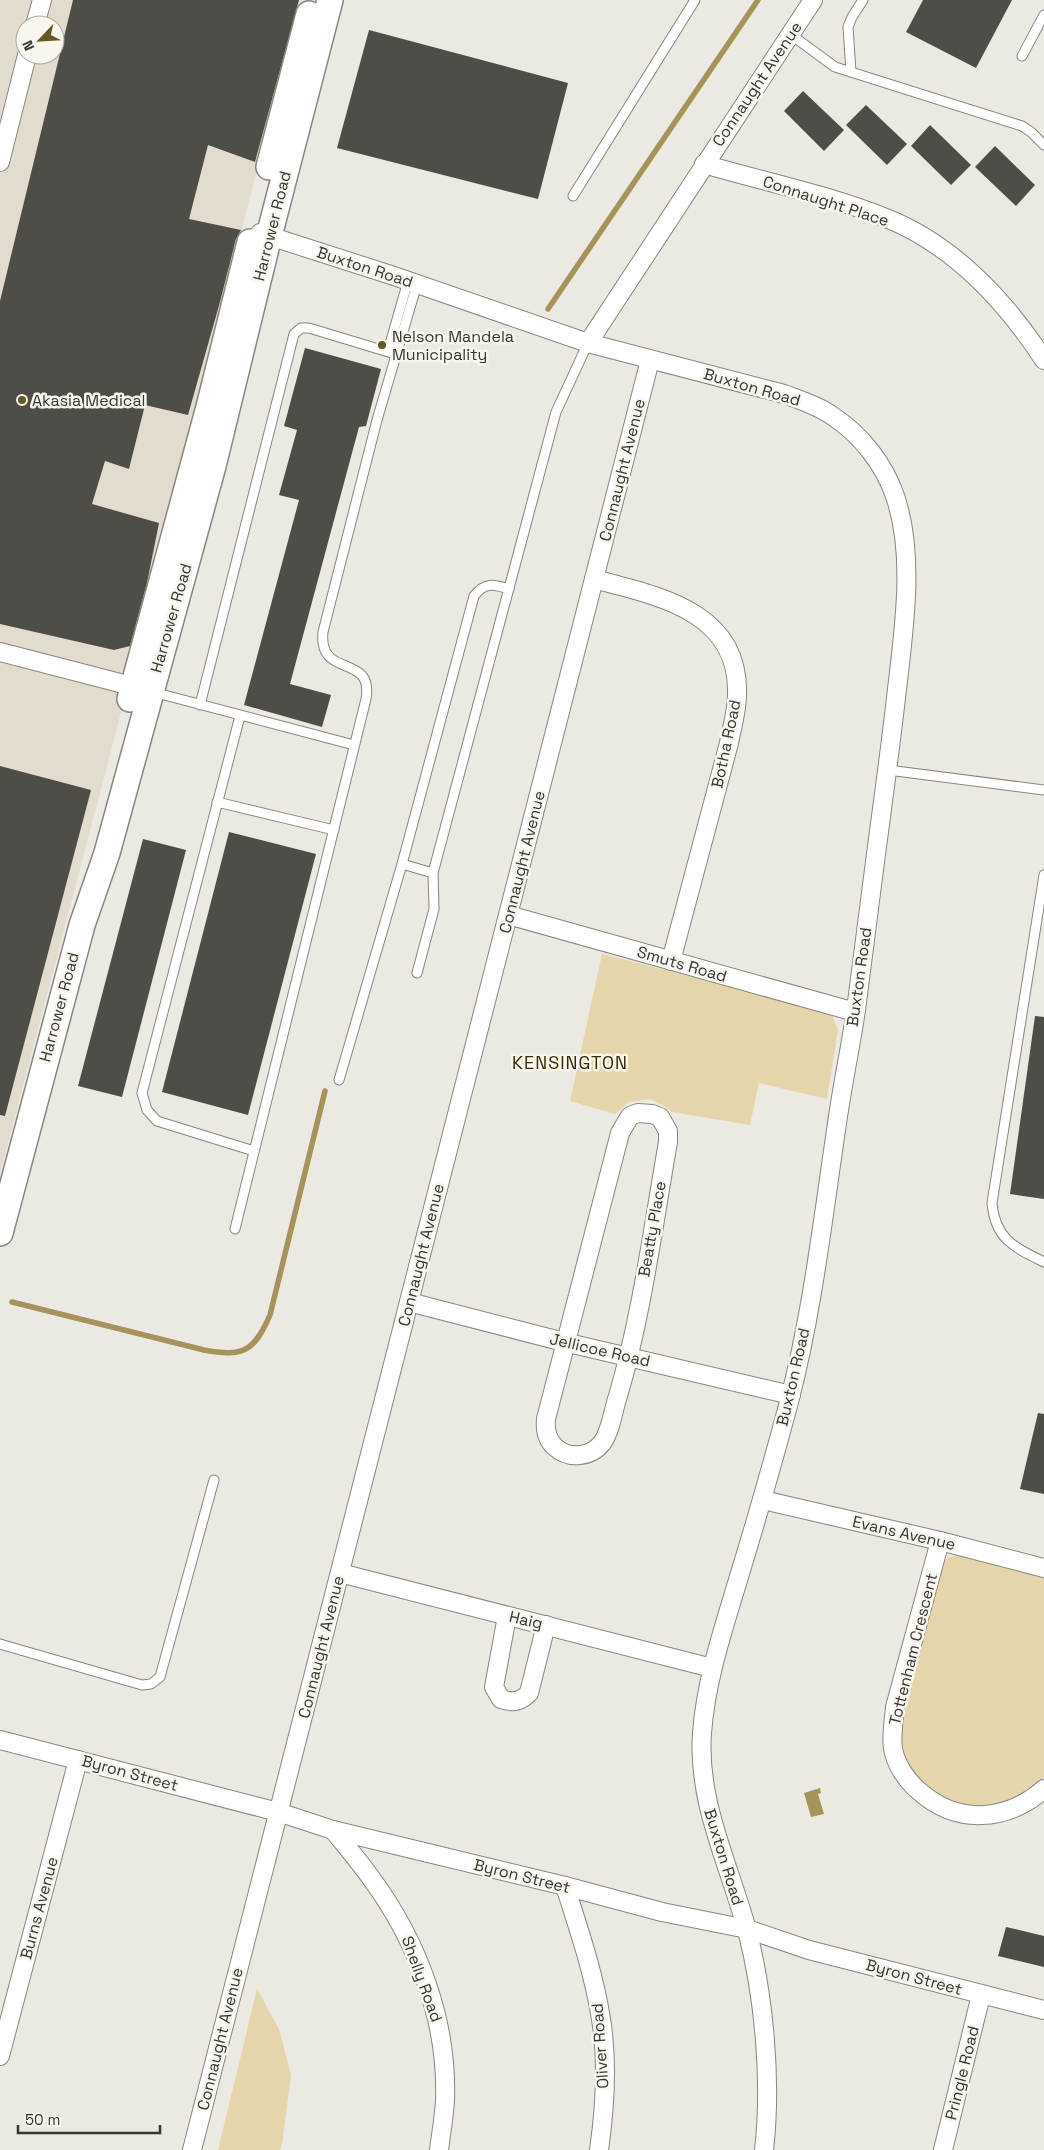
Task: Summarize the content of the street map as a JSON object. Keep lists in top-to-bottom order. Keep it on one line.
{"streets":{"main road":["Harrower Road"],"street":["Connaught Avenue","Connaught Place","Buxton Road","Botha Road","Smuts Road","Beatty Place","Jellicoe Road","Evans Avenue","Haig","Tottenham Crescent","Byron Street","Burns Avenue","Shelly Road","Oliver Road","Pringle Road"]},"crossings":[["Connaught Avenue","Connaught Place"],["Connaught Avenue","Buxton Road"],["Connaught Avenue","Botha Road"],["Connaught Avenue","Smuts Road"],["Connaught Avenue","Jellicoe Road"],["Connaught Avenue","Haig"],["Connaught Avenue","Byron Street"],["Harrower Road","Buxton Road"],["Buxton Road","Smuts Road"],["Buxton Road","Jellicoe Road"],["Buxton Road","Evans Avenue"],["Buxton Road","Haig"],["Buxton Road","Byron Street"],["Botha Road","Smuts Road"],["Beatty Place","Jellicoe Road"],["Evans Avenue","Tottenham Crescent"],["Byron Street","Burns Avenue"],["Byron Street","Shelly Road"],["Byron Street","Oliver Road"],["Byron Street","Pringle Road"]],"districts":["KENSINGTON"],"places":["Nelson Mandela Municipality","Akasia Medical"],"scale_bar":"50 m","north":"bottom left"}
